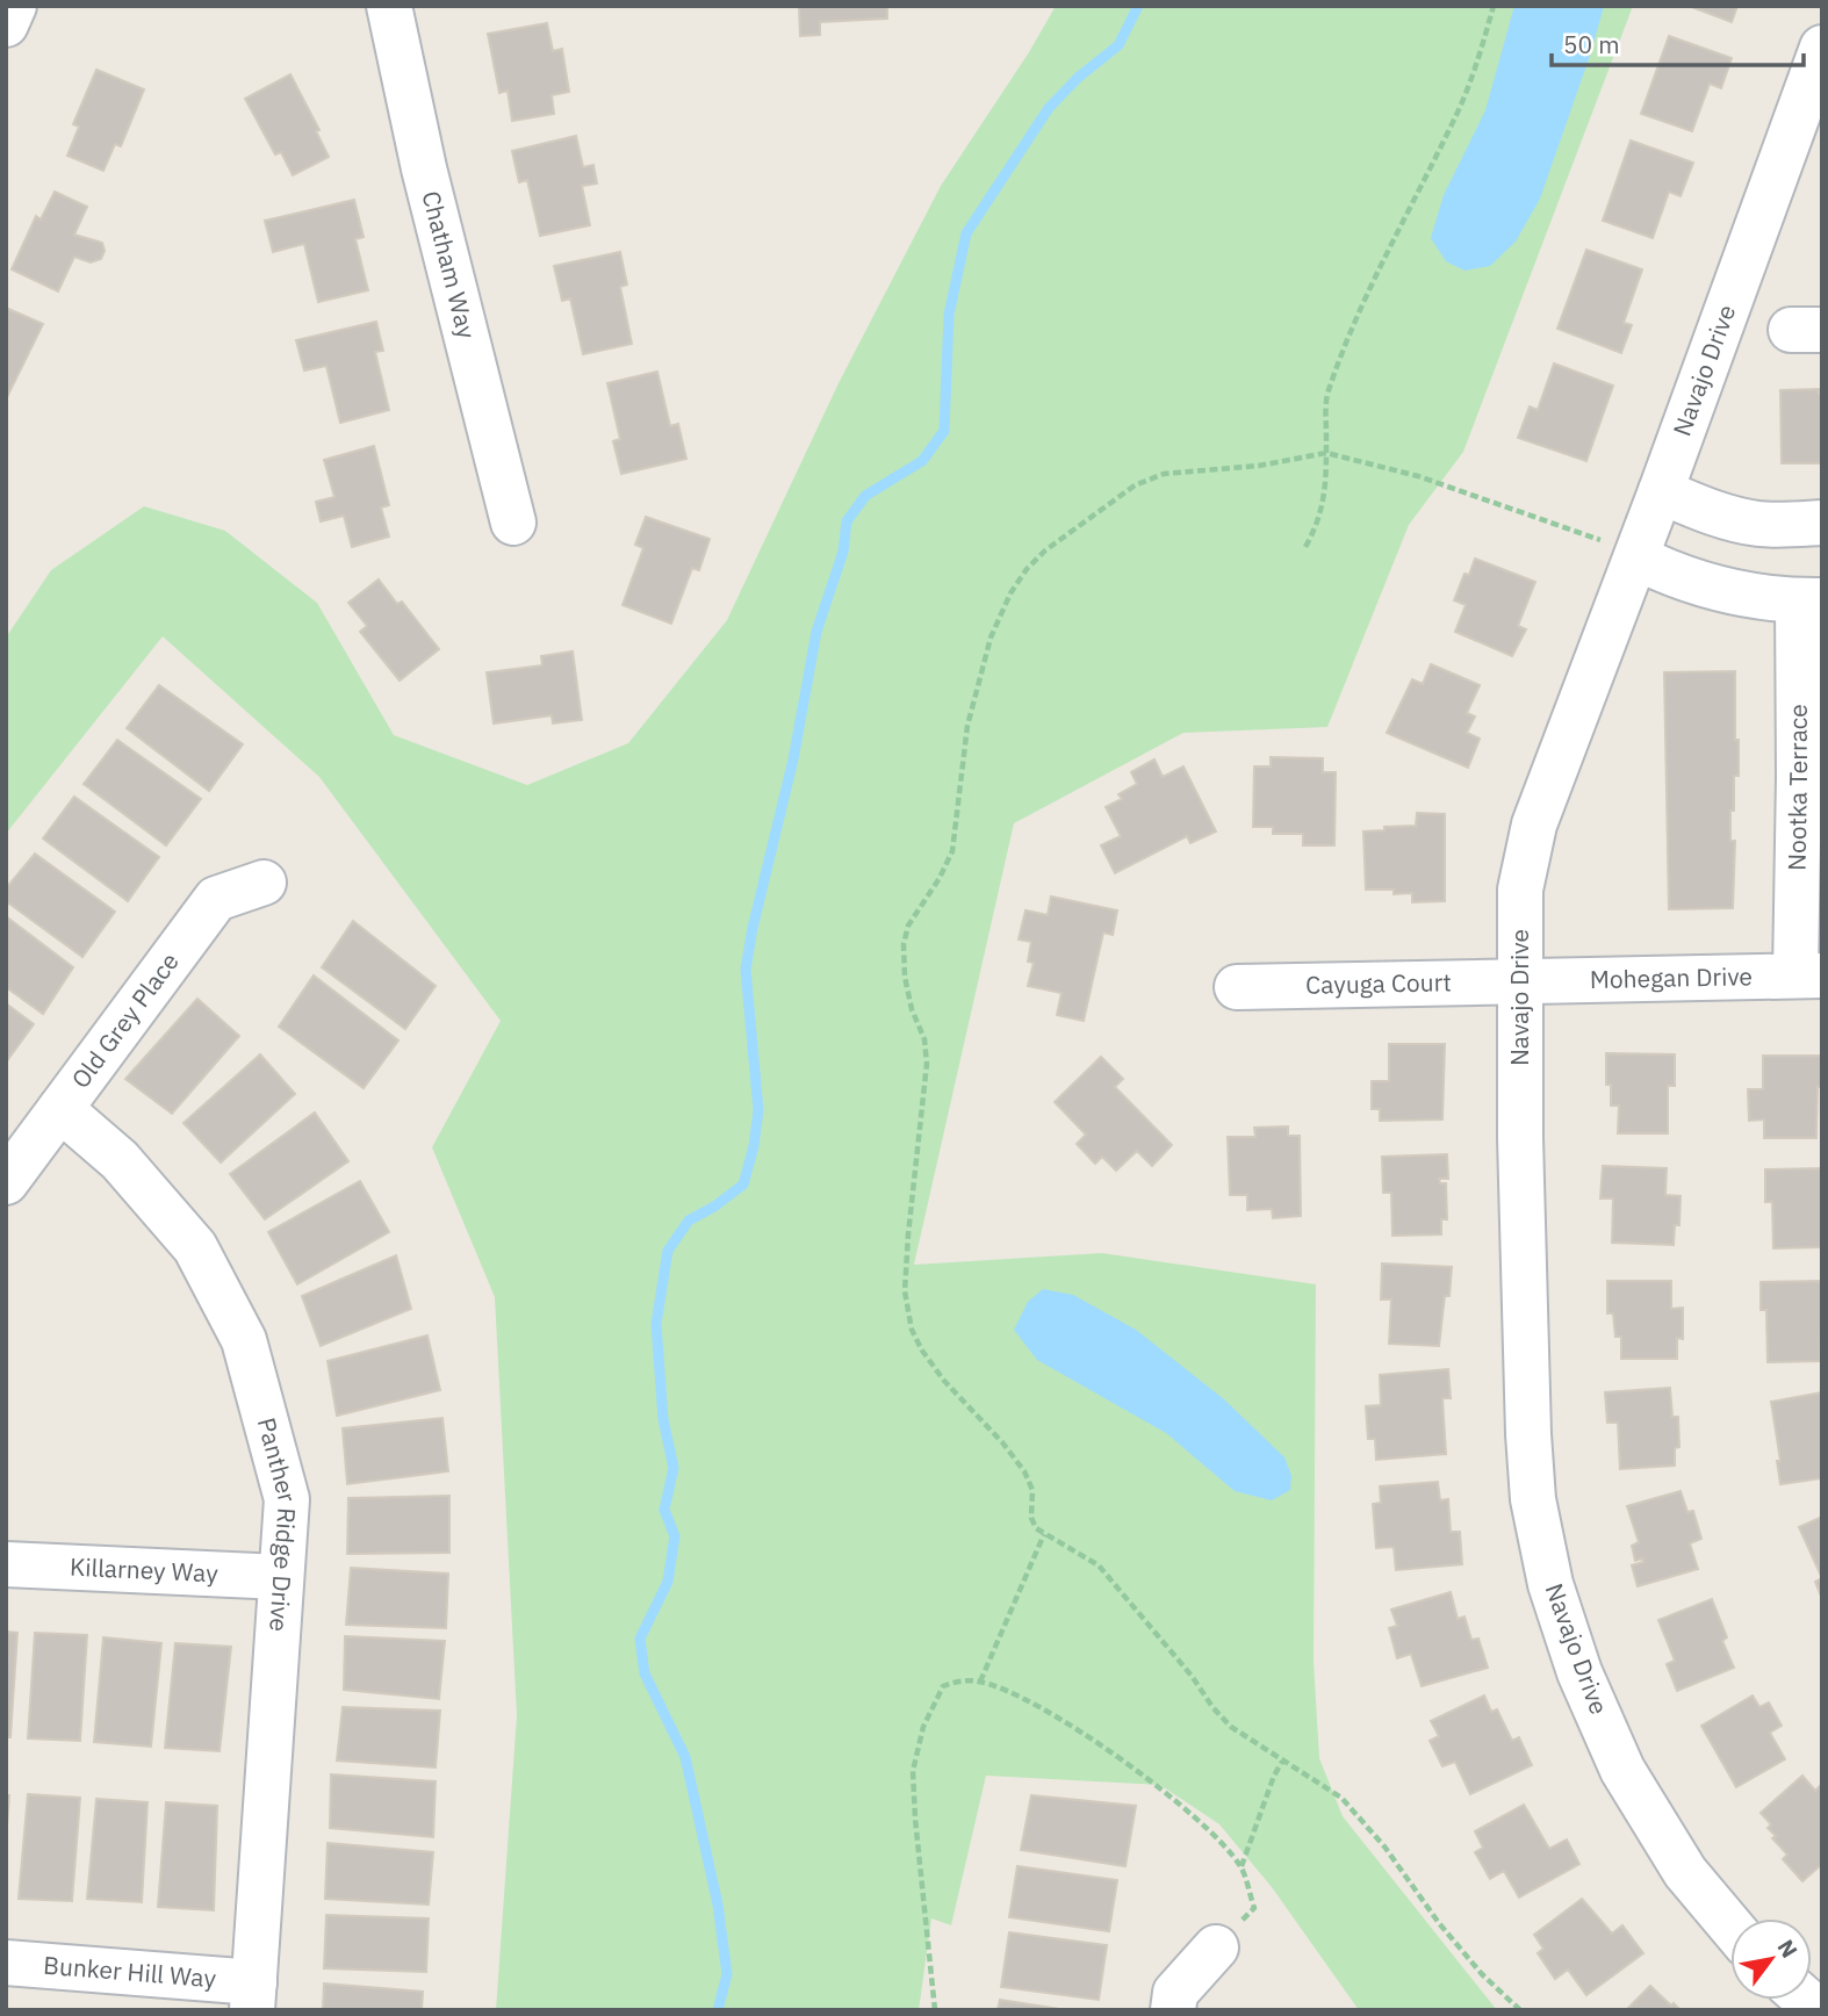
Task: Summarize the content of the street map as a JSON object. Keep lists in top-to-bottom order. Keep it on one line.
{"streets":{"street":["Chatham Way","Navajo Drive","Nootka Terrace","Mohegan Drive","Cayuga Court","Old Grey Place","Panther Ridge Drive","Killarney Way","Bunker Hill Way"]},"crossings":[["Navajo Drive","Mohegan Drive"],["Navajo Drive","Cayuga Court"],["Nootka Terrace","Mohegan Drive"],["Mohegan Drive","Cayuga Court"],["Old Grey Place","Panther Ridge Drive"],["Panther Ridge Drive","Killarney Way"],["Panther Ridge Drive","Bunker Hill Way"]],"scale_bar":"50 m","north":"top right"}
